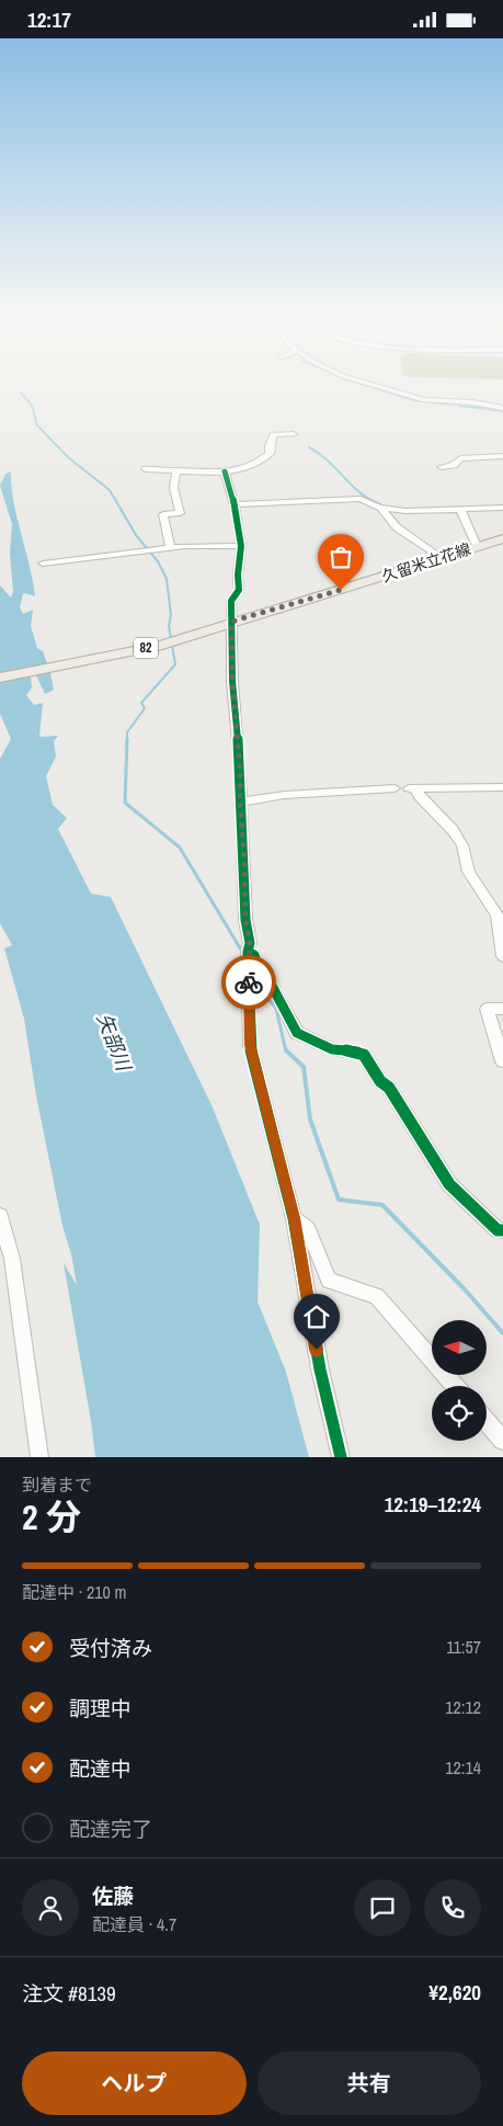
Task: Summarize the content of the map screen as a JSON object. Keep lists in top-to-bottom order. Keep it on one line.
{"streets":{"main road":["久留米立花線","82"]},"water":["矢部川"],"north":"left","page":{"status":"12:17","heading":["2 分","到着まで","12:19–12:24"],"panel":["佐藤","配達員 · 4.7","注文 #8139","¥2,620"],"bar":"配達中 · 210 m","list":[["受付済み","11:57"],["調理中","12:12"],["配達中","12:14"],"配達完了"],"buttons":["ヘルプ","共有"]}}
